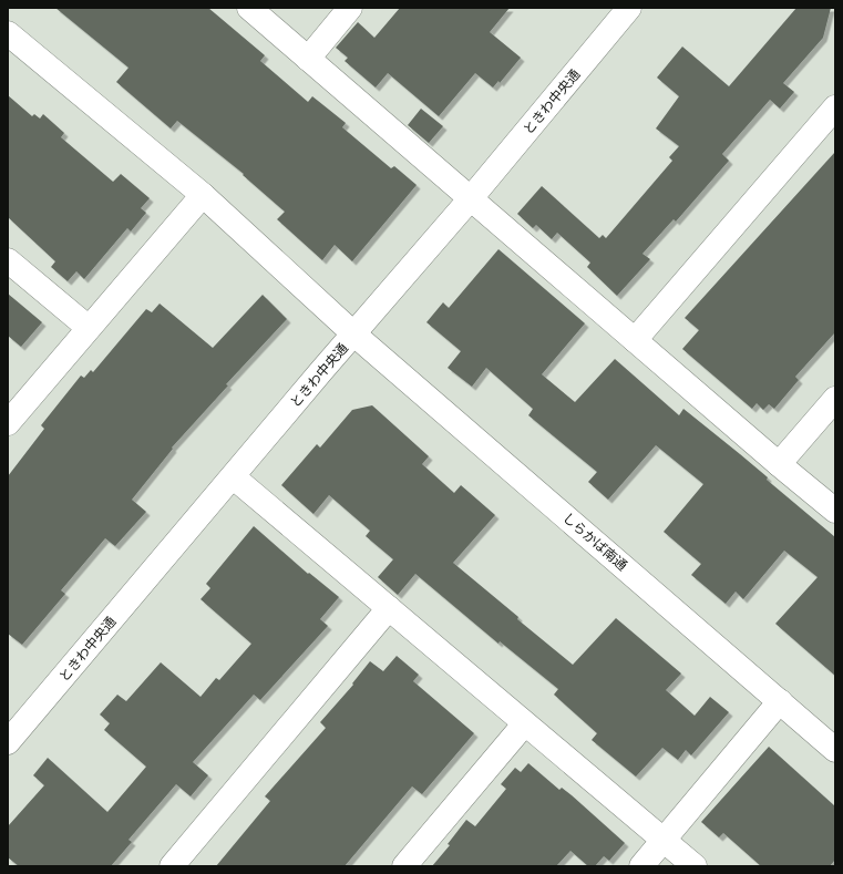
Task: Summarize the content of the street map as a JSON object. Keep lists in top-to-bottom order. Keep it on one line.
{"streets":{"street":["ときわ中央通","しらかば南通"]},"crossings":[["ときわ中央通","しらかば南通"]]}
